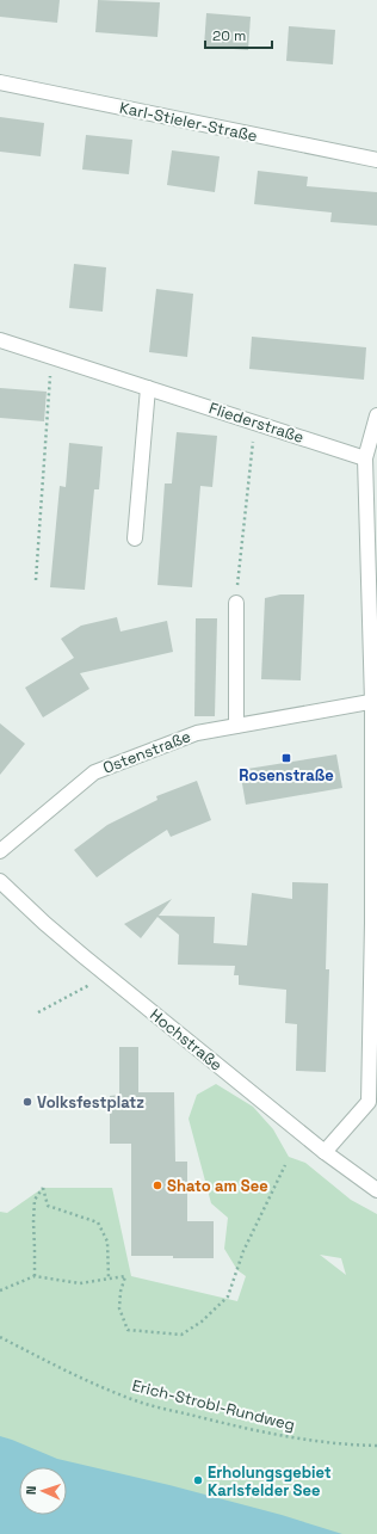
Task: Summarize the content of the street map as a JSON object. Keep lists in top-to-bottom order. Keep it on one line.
{"streets":{"street":["Karl-Stieler-Straße","Fliederstraße","Ostenstraße","Hochstraße"],"path":["Erich-Strobl-Rundweg"]},"places":{"transit":["Rosenstraße"],"other":["Volksfestplatz","Shato am See","Erholungsgebiet Karlsfelder See"]},"scale_bar":"20 m","north":"left"}
